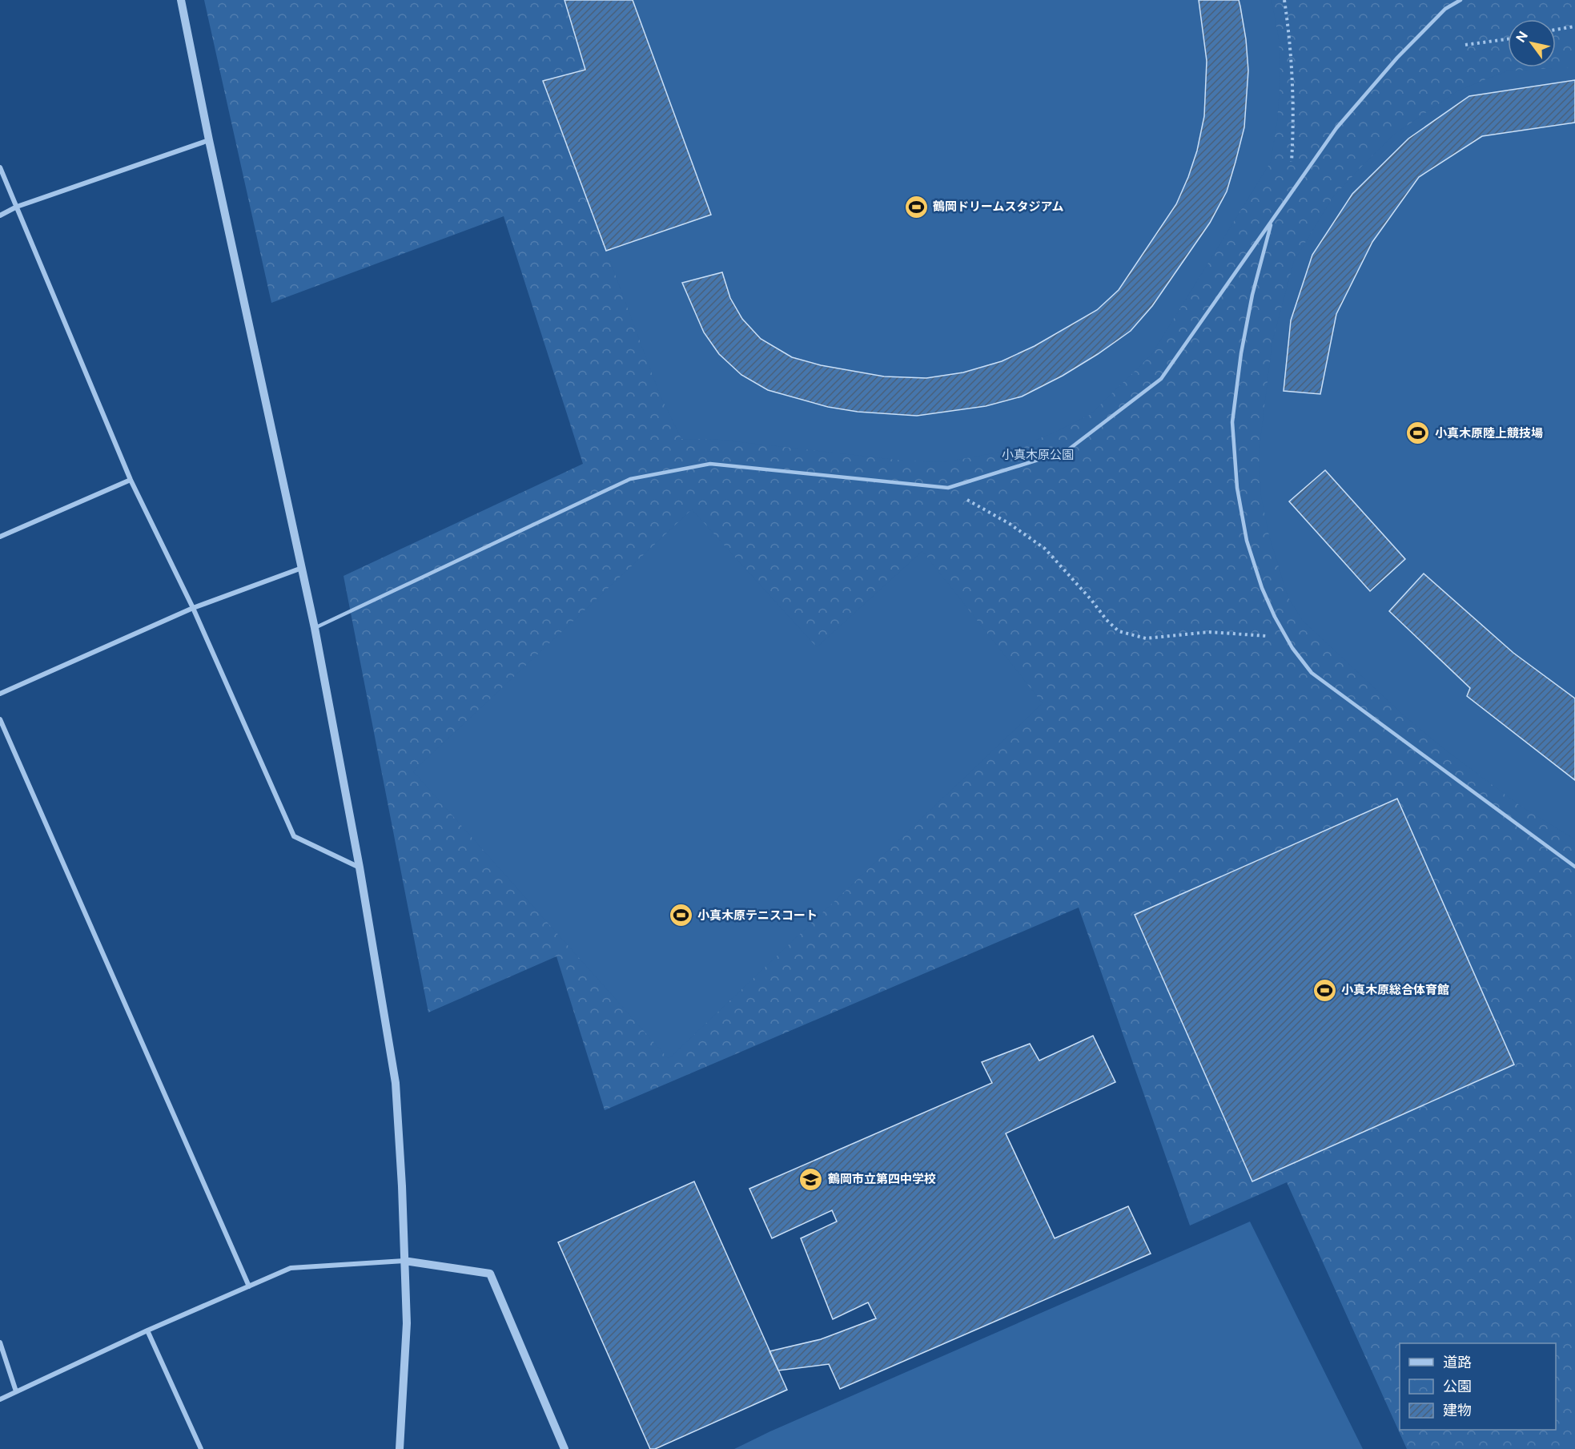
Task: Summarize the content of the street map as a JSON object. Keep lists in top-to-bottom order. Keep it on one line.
{"parks":["小真木原公園"],"places":{"sports":["鶴岡ドリームスタジアム","小真木原陸上競技場","小真木原テニスコート","小真木原総合体育館"],"school or university":["鶴岡市立第四中学校"]},"legend":["道路","公園","建物"],"north":"top left"}
